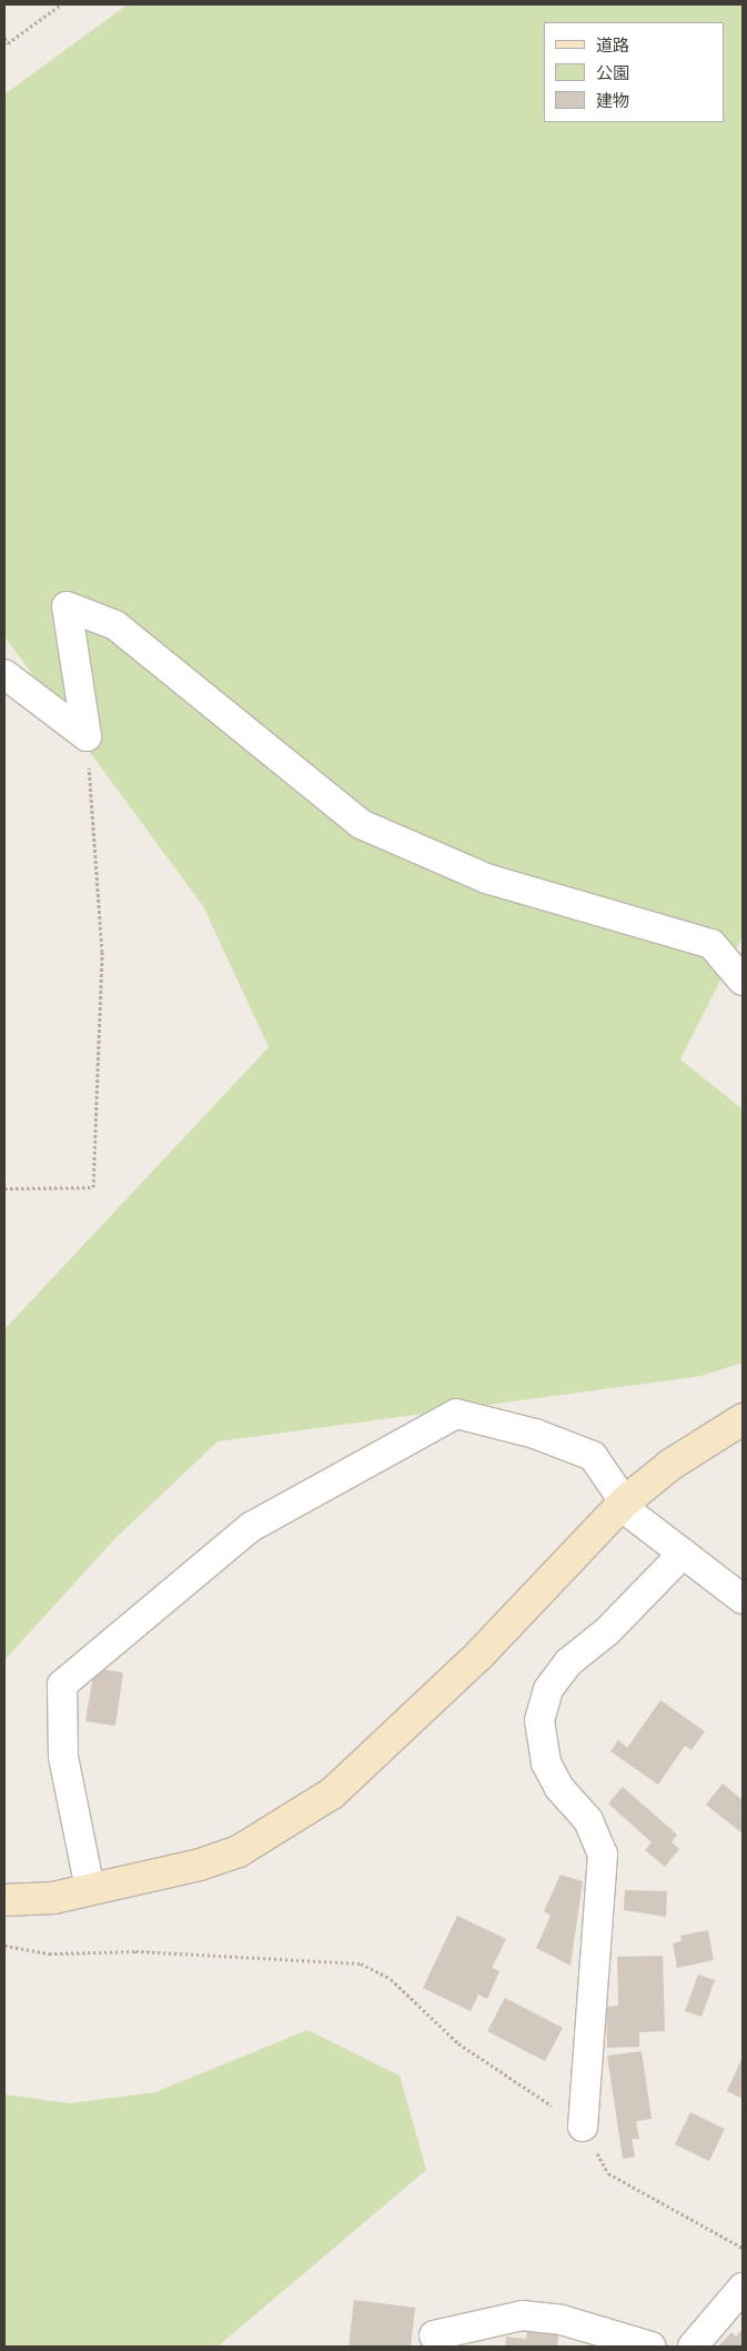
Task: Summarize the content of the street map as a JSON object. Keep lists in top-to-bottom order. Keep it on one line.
{"legend":["道路","公園","建物"]}
